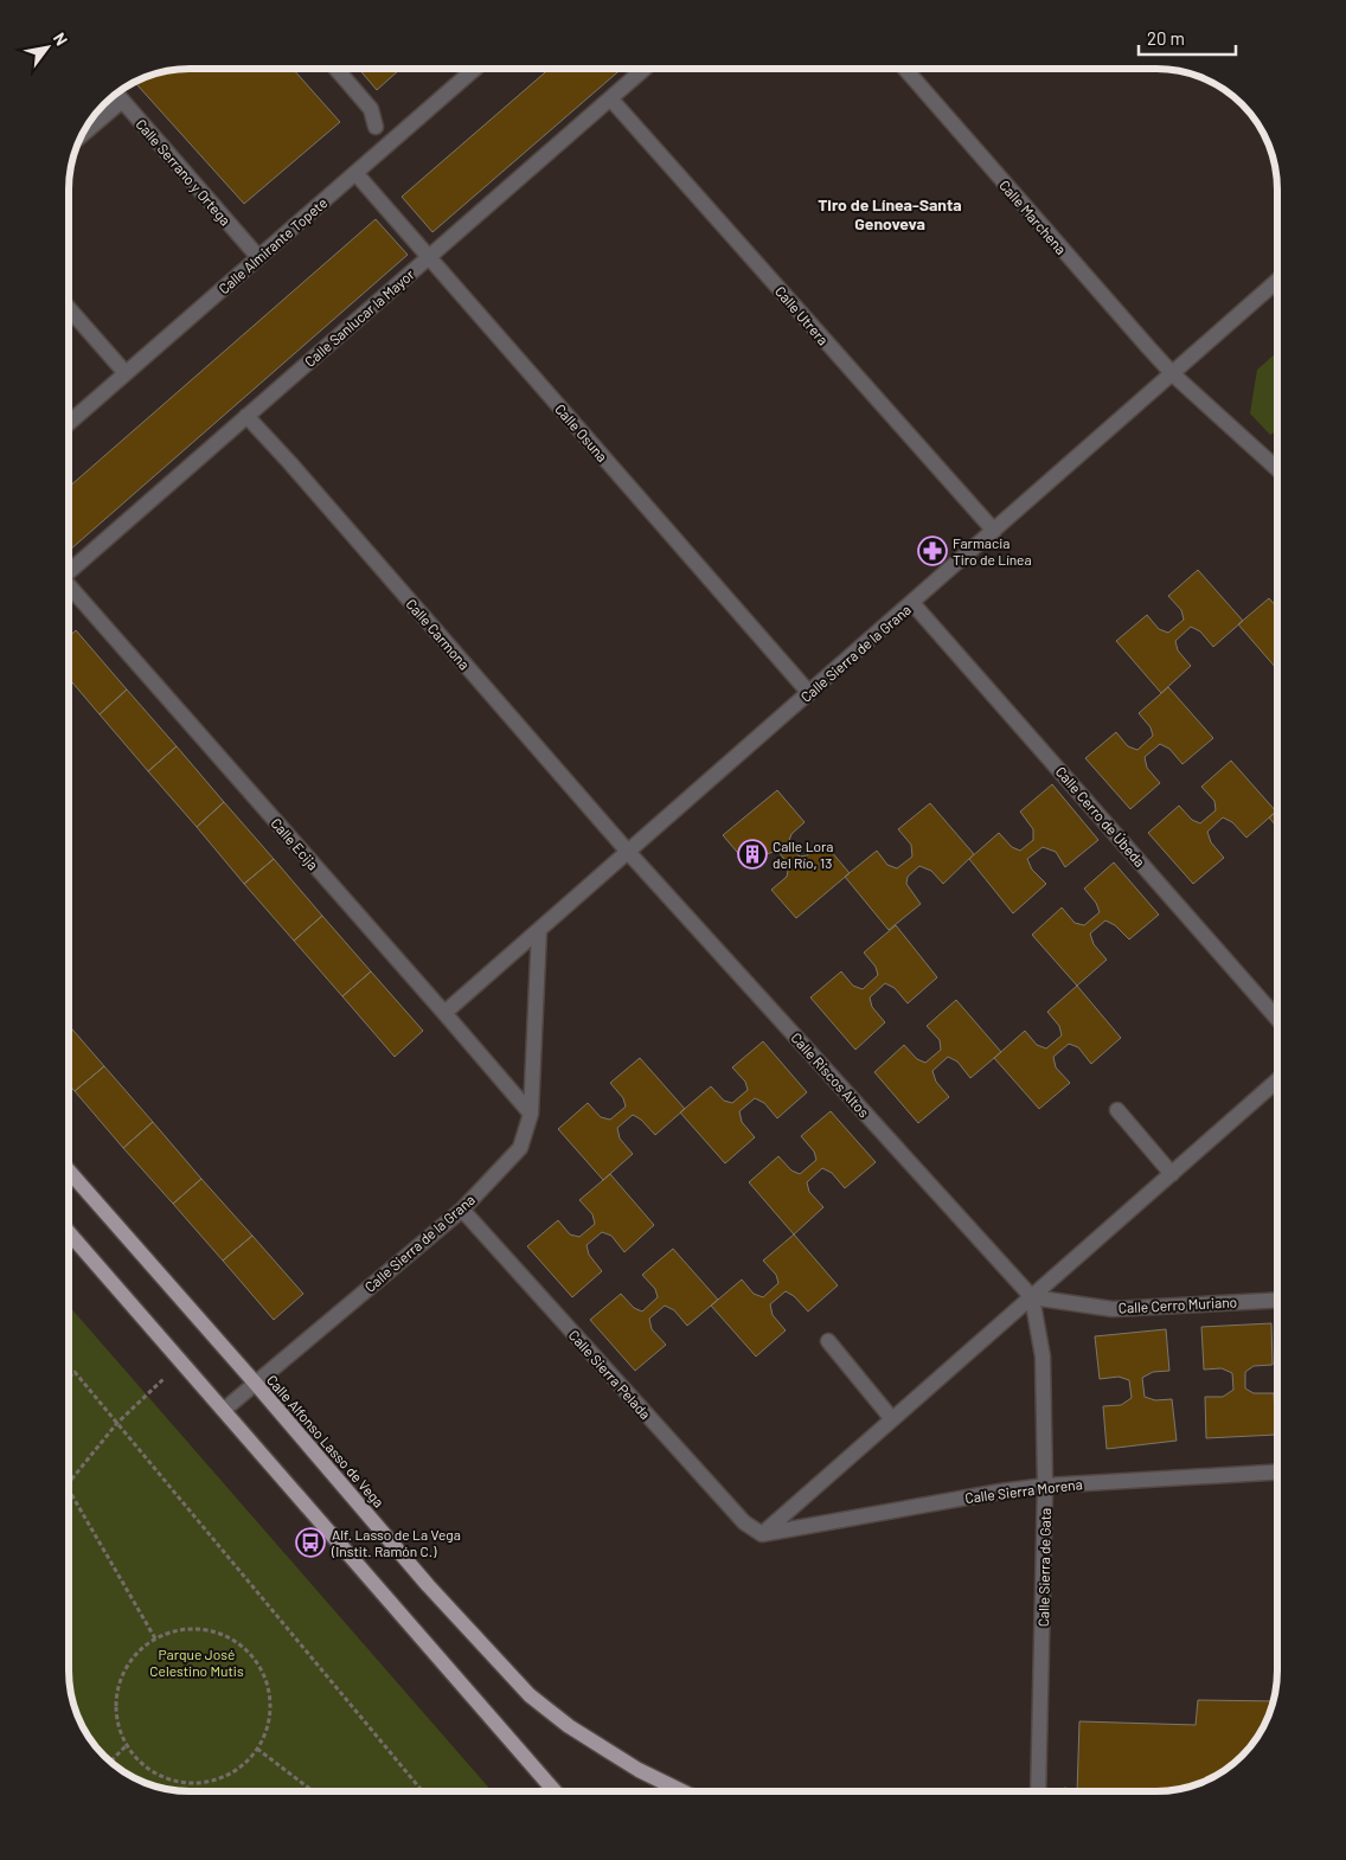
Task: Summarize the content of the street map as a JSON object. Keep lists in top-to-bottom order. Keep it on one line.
{"streets":{"main road":["Calle Alfonso Lasso de Vega"],"street":["Calle Serrano y Ortega","Calle Marchena","Calle Almirante Topete","Calle Utrera","Calle Sanlucar la Mayor","Calle Osuna","Calle Carmona","Calle Sierra de la Grana","Calle Cerro de Úbeda","Calle Ecija","Calle Riscos Altos","Calle Cerro Muriano","Calle Sierra Pelada","Calle Sierra Morena","Calle Sierra de Gata"]},"crossings":[["Calle Serrano y Ortega","Calle Almirante Topete"],["Calle Marchena","Calle Sierra de la Grana"],["Calle Almirante Topete","Calle Osuna"],["Calle Utrera","Calle Sanlucar la Mayor"],["Calle Utrera","Calle Sierra de la Grana"],["Calle Sanlucar la Mayor","Calle Osuna"],["Calle Sanlucar la Mayor","Calle Carmona"],["Calle Osuna","Calle Sierra de la Grana"],["Calle Carmona","Calle Sierra de la Grana"],["Calle Carmona","Calle Riscos Altos"],["Calle Sierra de la Grana","Calle Cerro de Úbeda"],["Calle Sierra de la Grana","Calle Ecija"],["Calle Sierra de la Grana","Calle Riscos Altos"],["Calle Sierra de la Grana","Calle Sierra Pelada"],["Calle Sierra de la Grana","Calle Alfonso Lasso de Vega"],["Calle Riscos Altos","Calle Cerro Muriano"],["Calle Riscos Altos","Calle Sierra de Gata"],["Calle Cerro Muriano","Calle Sierra de Gata"],["Calle Sierra Pelada","Calle Sierra Morena"],["Calle Sierra Morena","Calle Sierra de Gata"]],"districts":["Tiro de Línea-Santa Genoveva"],"parks":["Parque José Celestino Mutis"],"places":{"pharmacy":["Farmacia Tiro de Línea"],"building":["Calle Lora del Río, 13"],"bus stop":["Alf. Lasso de La Vega (Instit. Ramón C.)"]},"scale_bar":"20 m","north":"top right"}
